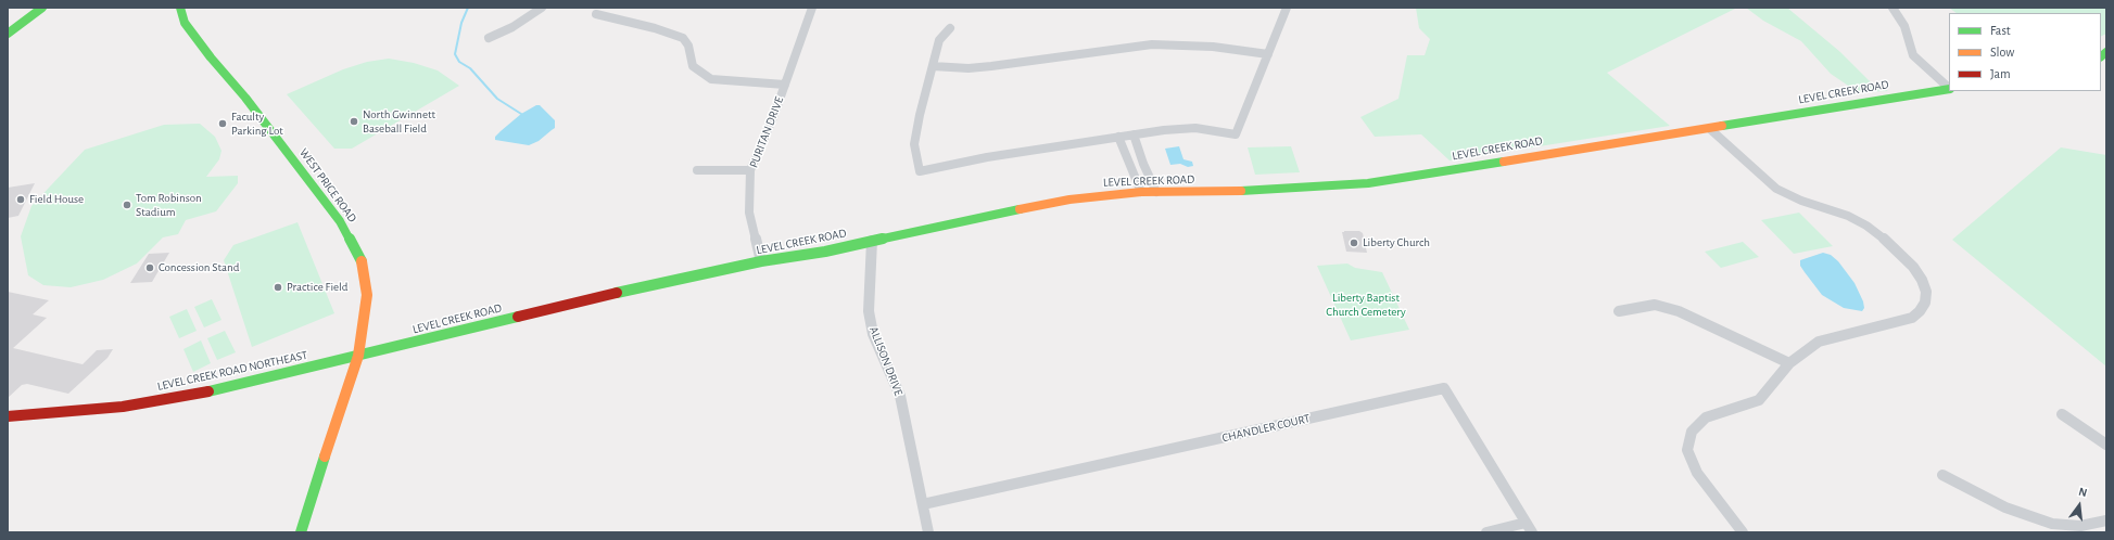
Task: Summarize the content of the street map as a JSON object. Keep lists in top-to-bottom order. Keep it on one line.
{"streets":{"street":["LEVEL CREEK ROAD","PURITAN DRIVE","WEST PRICE ROAD","ALLISON DRIVE","LEVEL CREEK ROAD NORTHEAST","CHANDLER COURT"]},"crossings":[["LEVEL CREEK ROAD","PURITAN DRIVE"],["LEVEL CREEK ROAD","WEST PRICE ROAD"],["LEVEL CREEK ROAD","ALLISON DRIVE"],["LEVEL CREEK ROAD","LEVEL CREEK ROAD NORTHEAST"],["WEST PRICE ROAD","LEVEL CREEK ROAD NORTHEAST"],["ALLISON DRIVE","CHANDLER COURT"]],"parks":["Liberty Baptist Church Cemetery"],"places":["North Gwinnett Baseball Field","Faculty Parking Lot","Field House","Tom Robinson Stadium","Liberty Church","Concession Stand","Practice Field"],"legend":["Fast","Slow","Jam"],"north":"top"}
